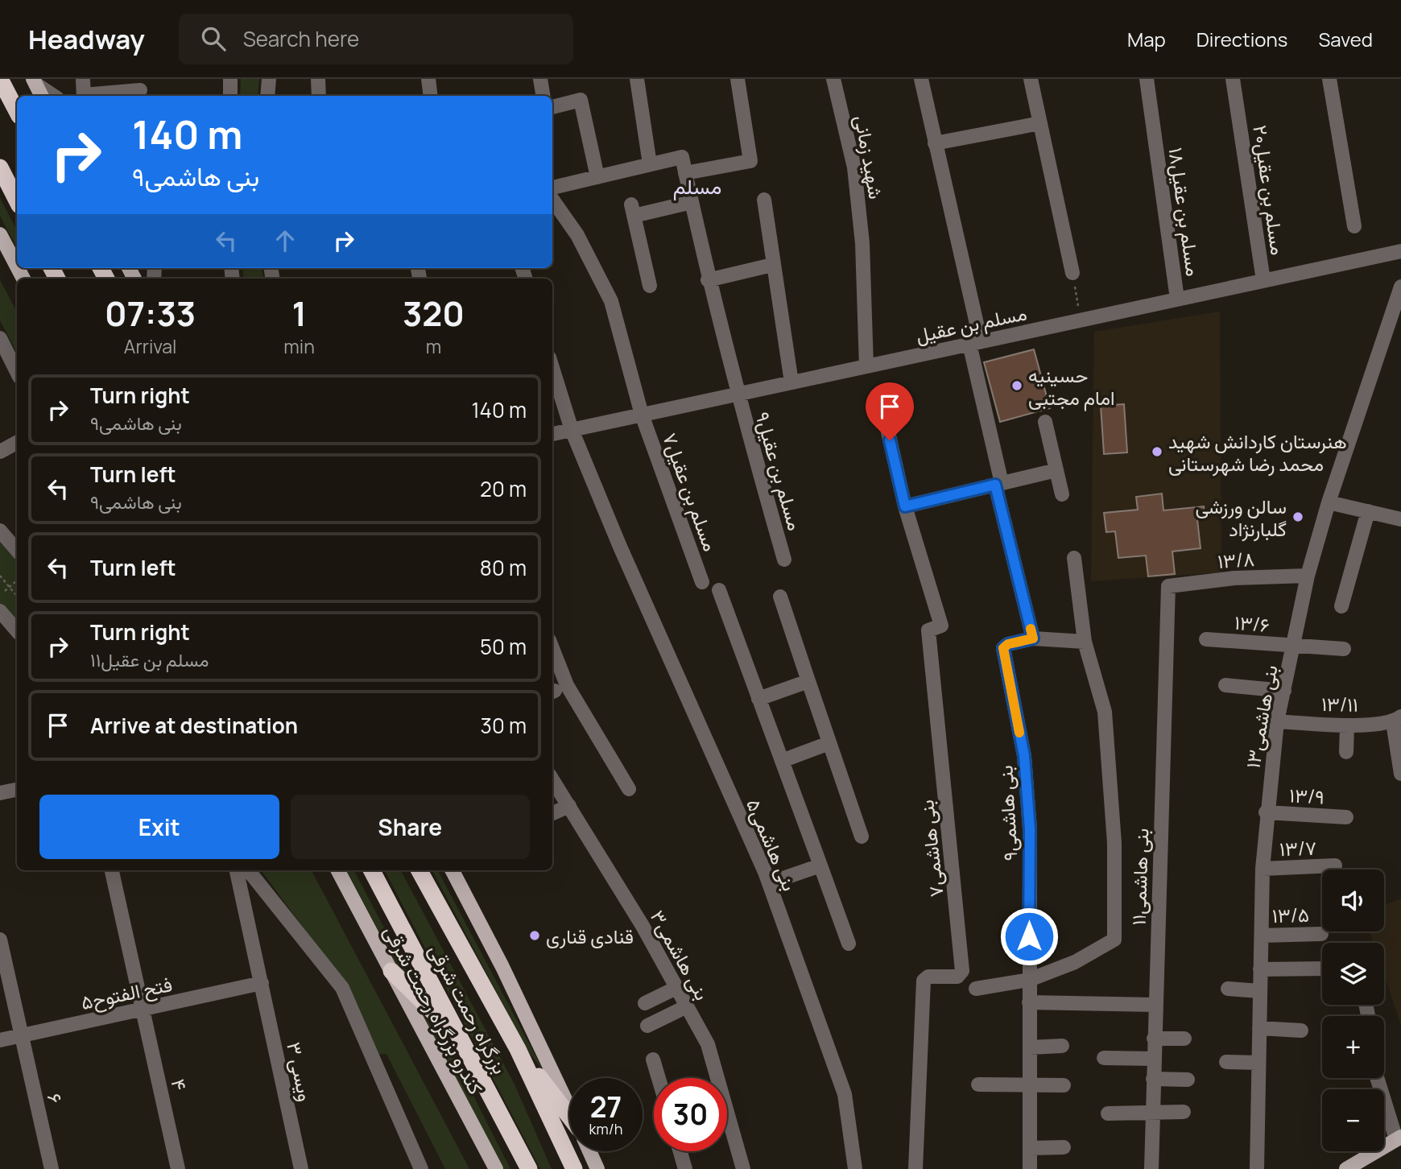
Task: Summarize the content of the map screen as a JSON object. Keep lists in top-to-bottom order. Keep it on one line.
{"streets":{"highway":["بزرگراه رحمت شرقی"],"main road":["کندرو بزرگراه رحمت شرقی"],"street":["شهید زمانی","مسلم بن عقیل۲۰","مسلم بن عقیل۱۸","مسلم بن عقیل","مسلم بن عقیل۹","مسلم بن عقیل۷","۱۳/۸","۱۳/۶","۱۳/۱۱","بنی هاشمی۱۳","۱۳/۹","بنی هاشمی۹","بنی هاشمی۵","۱۳/۷","بنی هاشمی۷","بنی هاشمی۱۱","۱۳/۵","بنی هاشمی۳","فتح الفتوح۵","ویسی ۳","۴","۶"]},"crossings":[["شهید زمانی","مسلم بن عقیل"],["مسلم بن عقیل۲۰","مسلم بن عقیل"],["مسلم بن عقیل۱۸","مسلم بن عقیل"],["مسلم بن عقیل","مسلم بن عقیل۹"],["مسلم بن عقیل","مسلم بن عقیل۷"],["مسلم بن عقیل","بنی هاشمی۵"],["۱۳/۸","بنی هاشمی۱۳"],["۱۳/۸","بنی هاشمی۱۱"],["۱۳/۶","بنی هاشمی۱۳"],["۱۳/۱۱","بنی هاشمی۱۳"],["بنی هاشمی۱۳","۱۳/۹"],["بنی هاشمی۱۳","۱۳/۷"],["بنی هاشمی۱۳","۱۳/۵"],["فتح الفتوح۵","ویسی ۳"],["فتح الفتوح۵","۴"],["فتح الفتوح۵","۶"]],"districts":["مسلم"],"places":["حسینیه امام مجتبی","هنرستان کاردانش شهید محمد رضا شهرستانی","سالن ورزشی گلبارنژاد","قنادی قناری"],"page":{"header":"Headway","search":"Search here","nav":["Map","Directions","Saved"],"turn":["140 m","بنی هاشمی۹"],"eta":["07:33","Arrival","1","min","320","m"],"list":[{"name":"Turn right","note":"بنی هاشمی۹","value":"140 m"},{"name":"Turn left","note":"بنی هاشمی۹","value":"20 m"},{"name":"Turn left","value":"80 m"},{"name":"Turn right","note":"مسلم بن عقیل۱۱","value":"50 m"},{"name":"Arrive at destination","value":"30 m"}],"buttons":["Exit","Share"],"map_buttons":["+","−"],"speed":"27 km/h","limit":"30"}}
